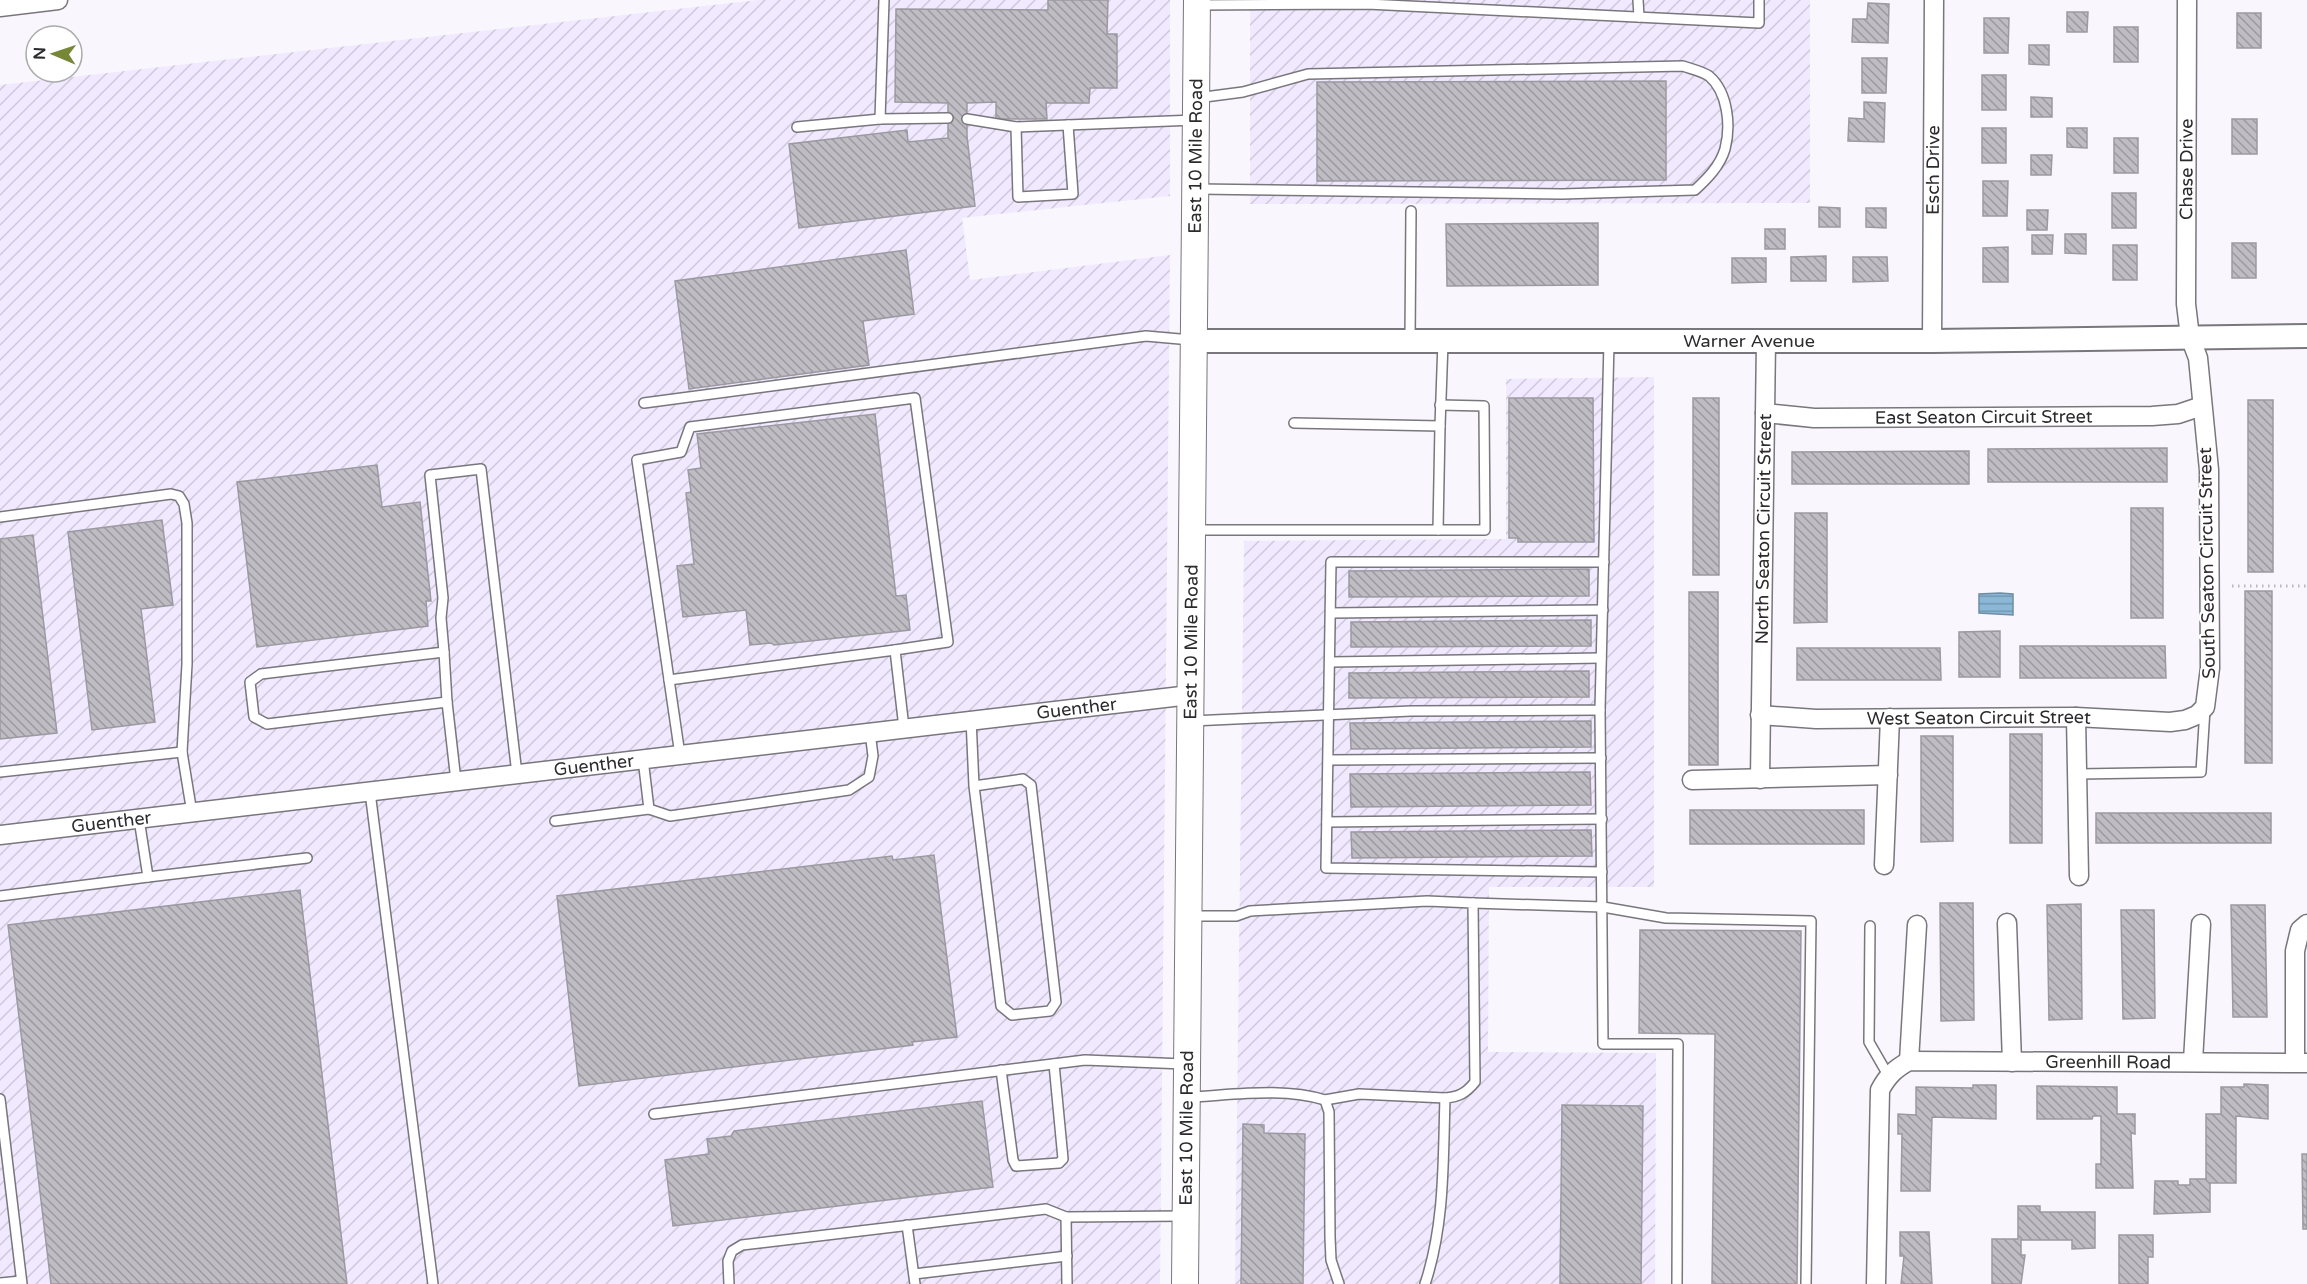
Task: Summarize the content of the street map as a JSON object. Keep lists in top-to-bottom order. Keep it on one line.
{"streets":{"main road":["East 10 Mile Road"],"street":["Chase Drive","Esch Drive","Warner Avenue","East Seaton Circuit Street","North Seaton Circuit Street","South Seaton Circuit Street","Guenther","West Seaton Circuit Street","Greenhill Road"]},"crossings":[["East 10 Mile Road","Warner Avenue"],["East 10 Mile Road","Guenther"],["Chase Drive","Warner Avenue"],["Chase Drive","South Seaton Circuit Street"],["Esch Drive","Warner Avenue"],["Warner Avenue","North Seaton Circuit Street"],["Warner Avenue","South Seaton Circuit Street"],["East Seaton Circuit Street","North Seaton Circuit Street"],["East Seaton Circuit Street","South Seaton Circuit Street"],["North Seaton Circuit Street","West Seaton Circuit Street"],["South Seaton Circuit Street","West Seaton Circuit Street"]],"north":"left"}
